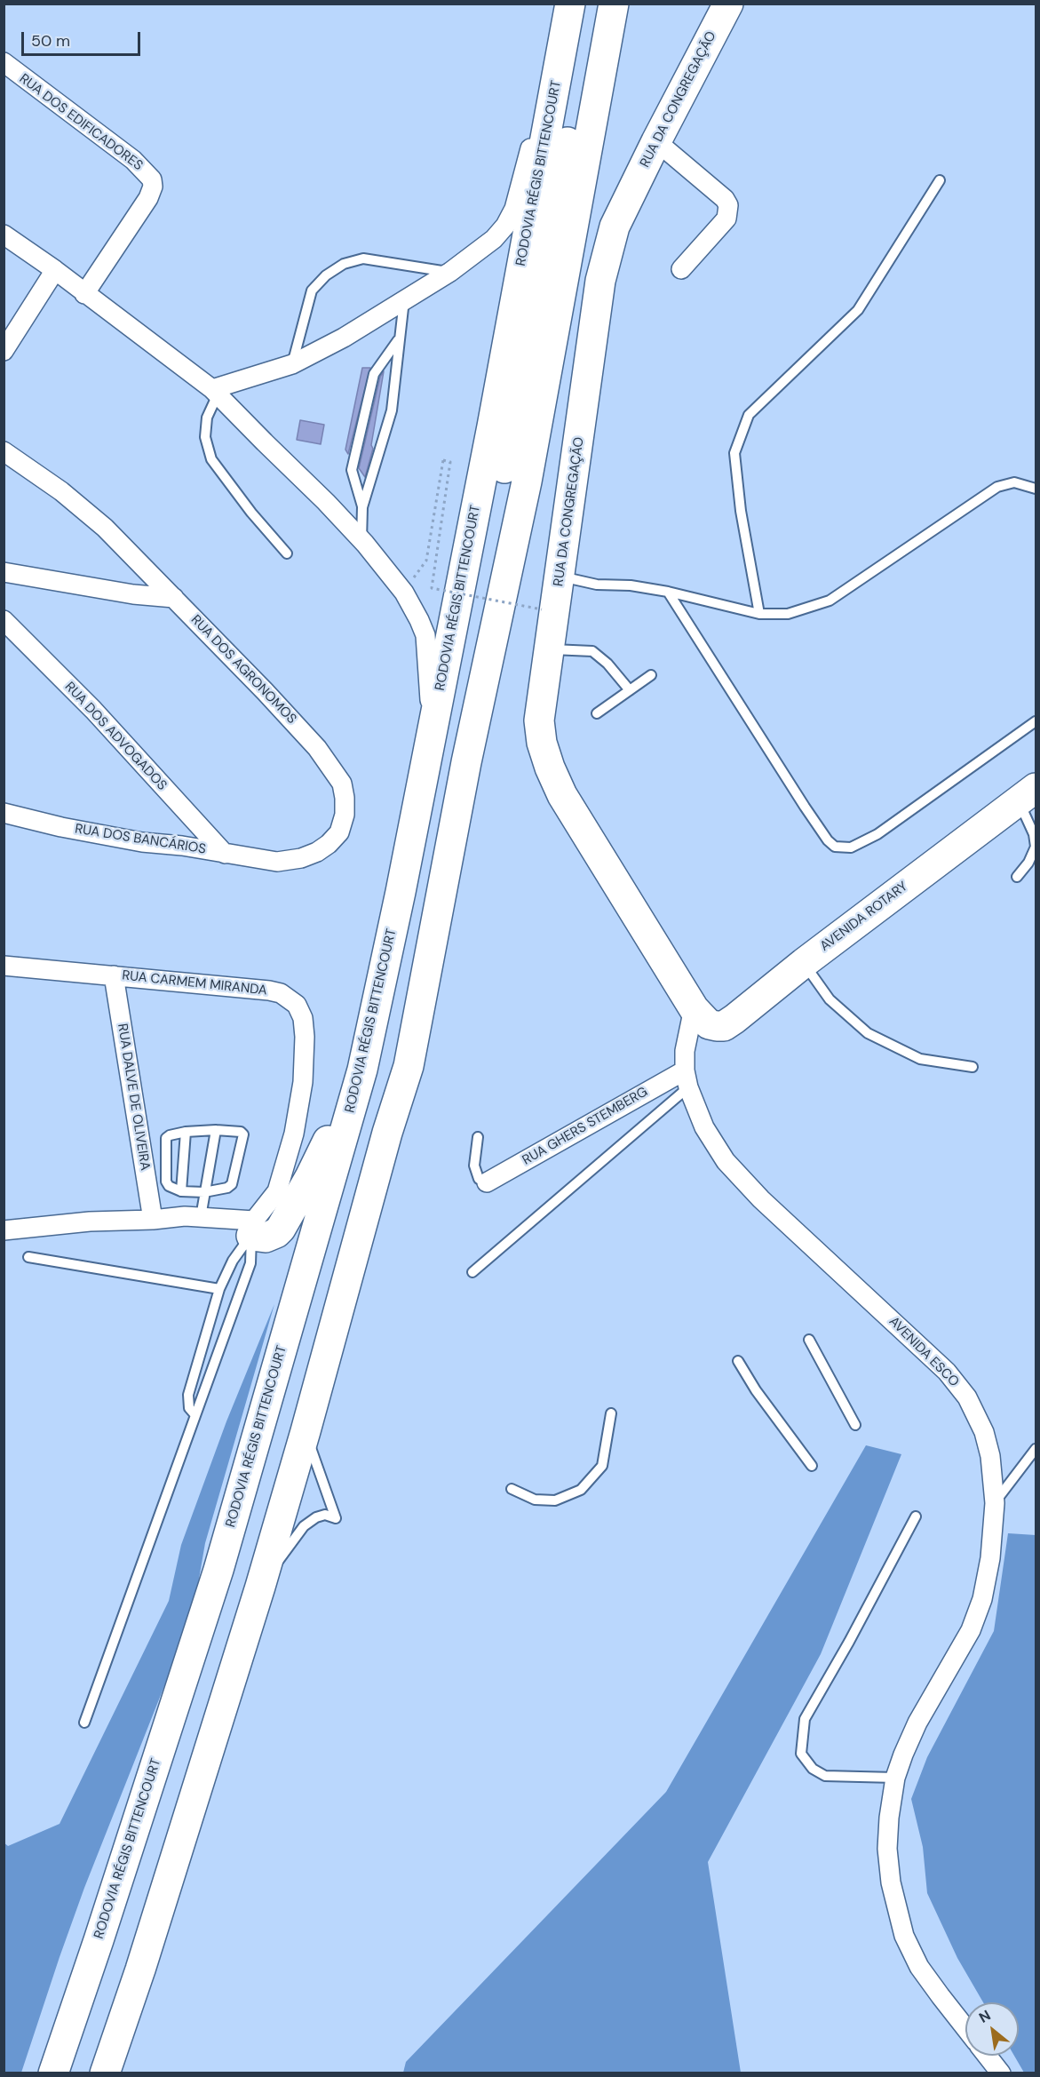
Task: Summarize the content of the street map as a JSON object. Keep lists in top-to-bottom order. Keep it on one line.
{"streets":{"main road":["RUA DA CONGREGAÇÃO","RODOVIA RÉGIS BITTENCOURT","AVENIDA ROTARY"],"street":["RUA DOS EDIFICADORES","RUA DOS AGRONOMOS","RUA DOS ADVOGADOS","RUA DOS BANCÁRIOS","RUA CARMEM MIRANDA","RUA DALVE DE OLIVEIRA","RUA GHERS STEMBERG","AVENIDA ESCO"]},"crossings":[["RUA DA CONGREGAÇÃO","AVENIDA ROTARY"],["RUA DA CONGREGAÇÃO","AVENIDA ESCO"],["RUA DOS AGRONOMOS","RUA DOS BANCÁRIOS"],["RUA DOS ADVOGADOS","RUA DOS BANCÁRIOS"],["AVENIDA ROTARY","AVENIDA ESCO"],["RUA CARMEM MIRANDA","RUA DALVE DE OLIVEIRA"],["RUA GHERS STEMBERG","AVENIDA ESCO"]],"scale_bar":"50 m","north":"top left"}
